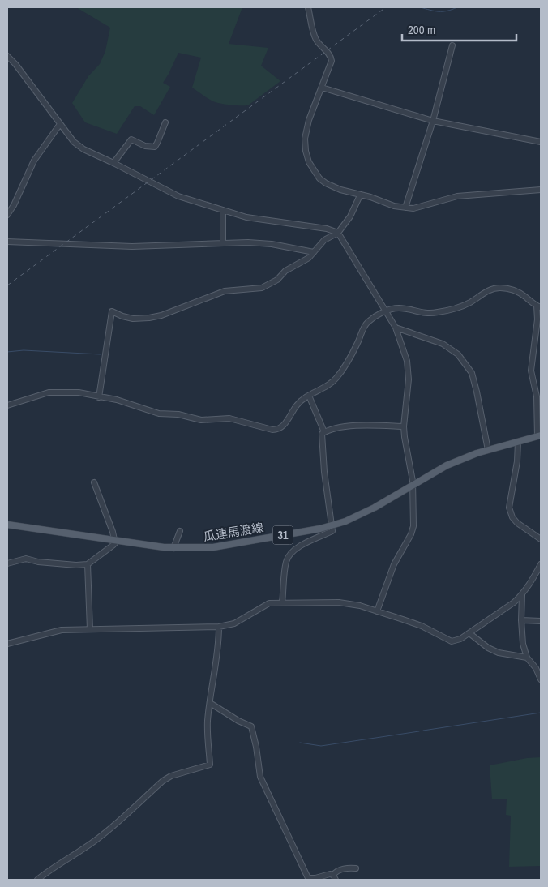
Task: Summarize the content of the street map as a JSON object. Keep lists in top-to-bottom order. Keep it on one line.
{"streets":{"main road":["瓜連馬渡線","31"]},"scale_bar":"200 m"}
